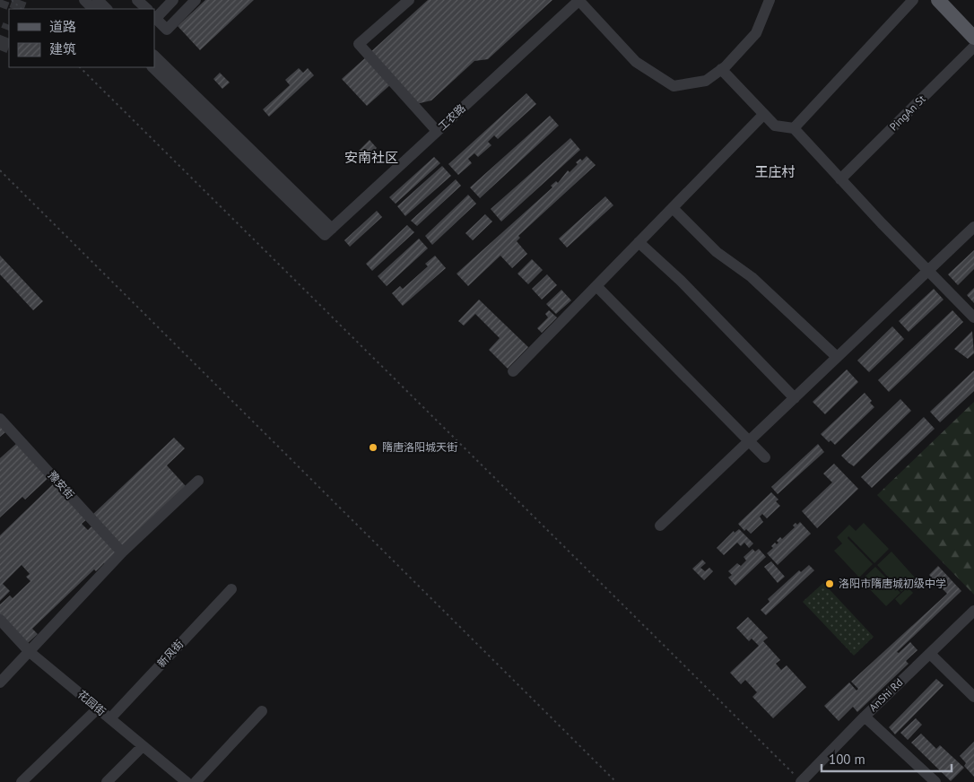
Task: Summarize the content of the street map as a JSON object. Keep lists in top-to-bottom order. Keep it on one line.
{"streets":{"street":["PingAn St","工农路","豫安街","新风街","AnShi Rd","花园街"]},"crossings":[["新风街","花园街"]],"districts":["安南社区","王庄村"],"places":["隋唐洛阳城天街","洛阳市隋唐城初级中学"],"legend":["道路","建筑"],"scale_bar":"100 m"}
